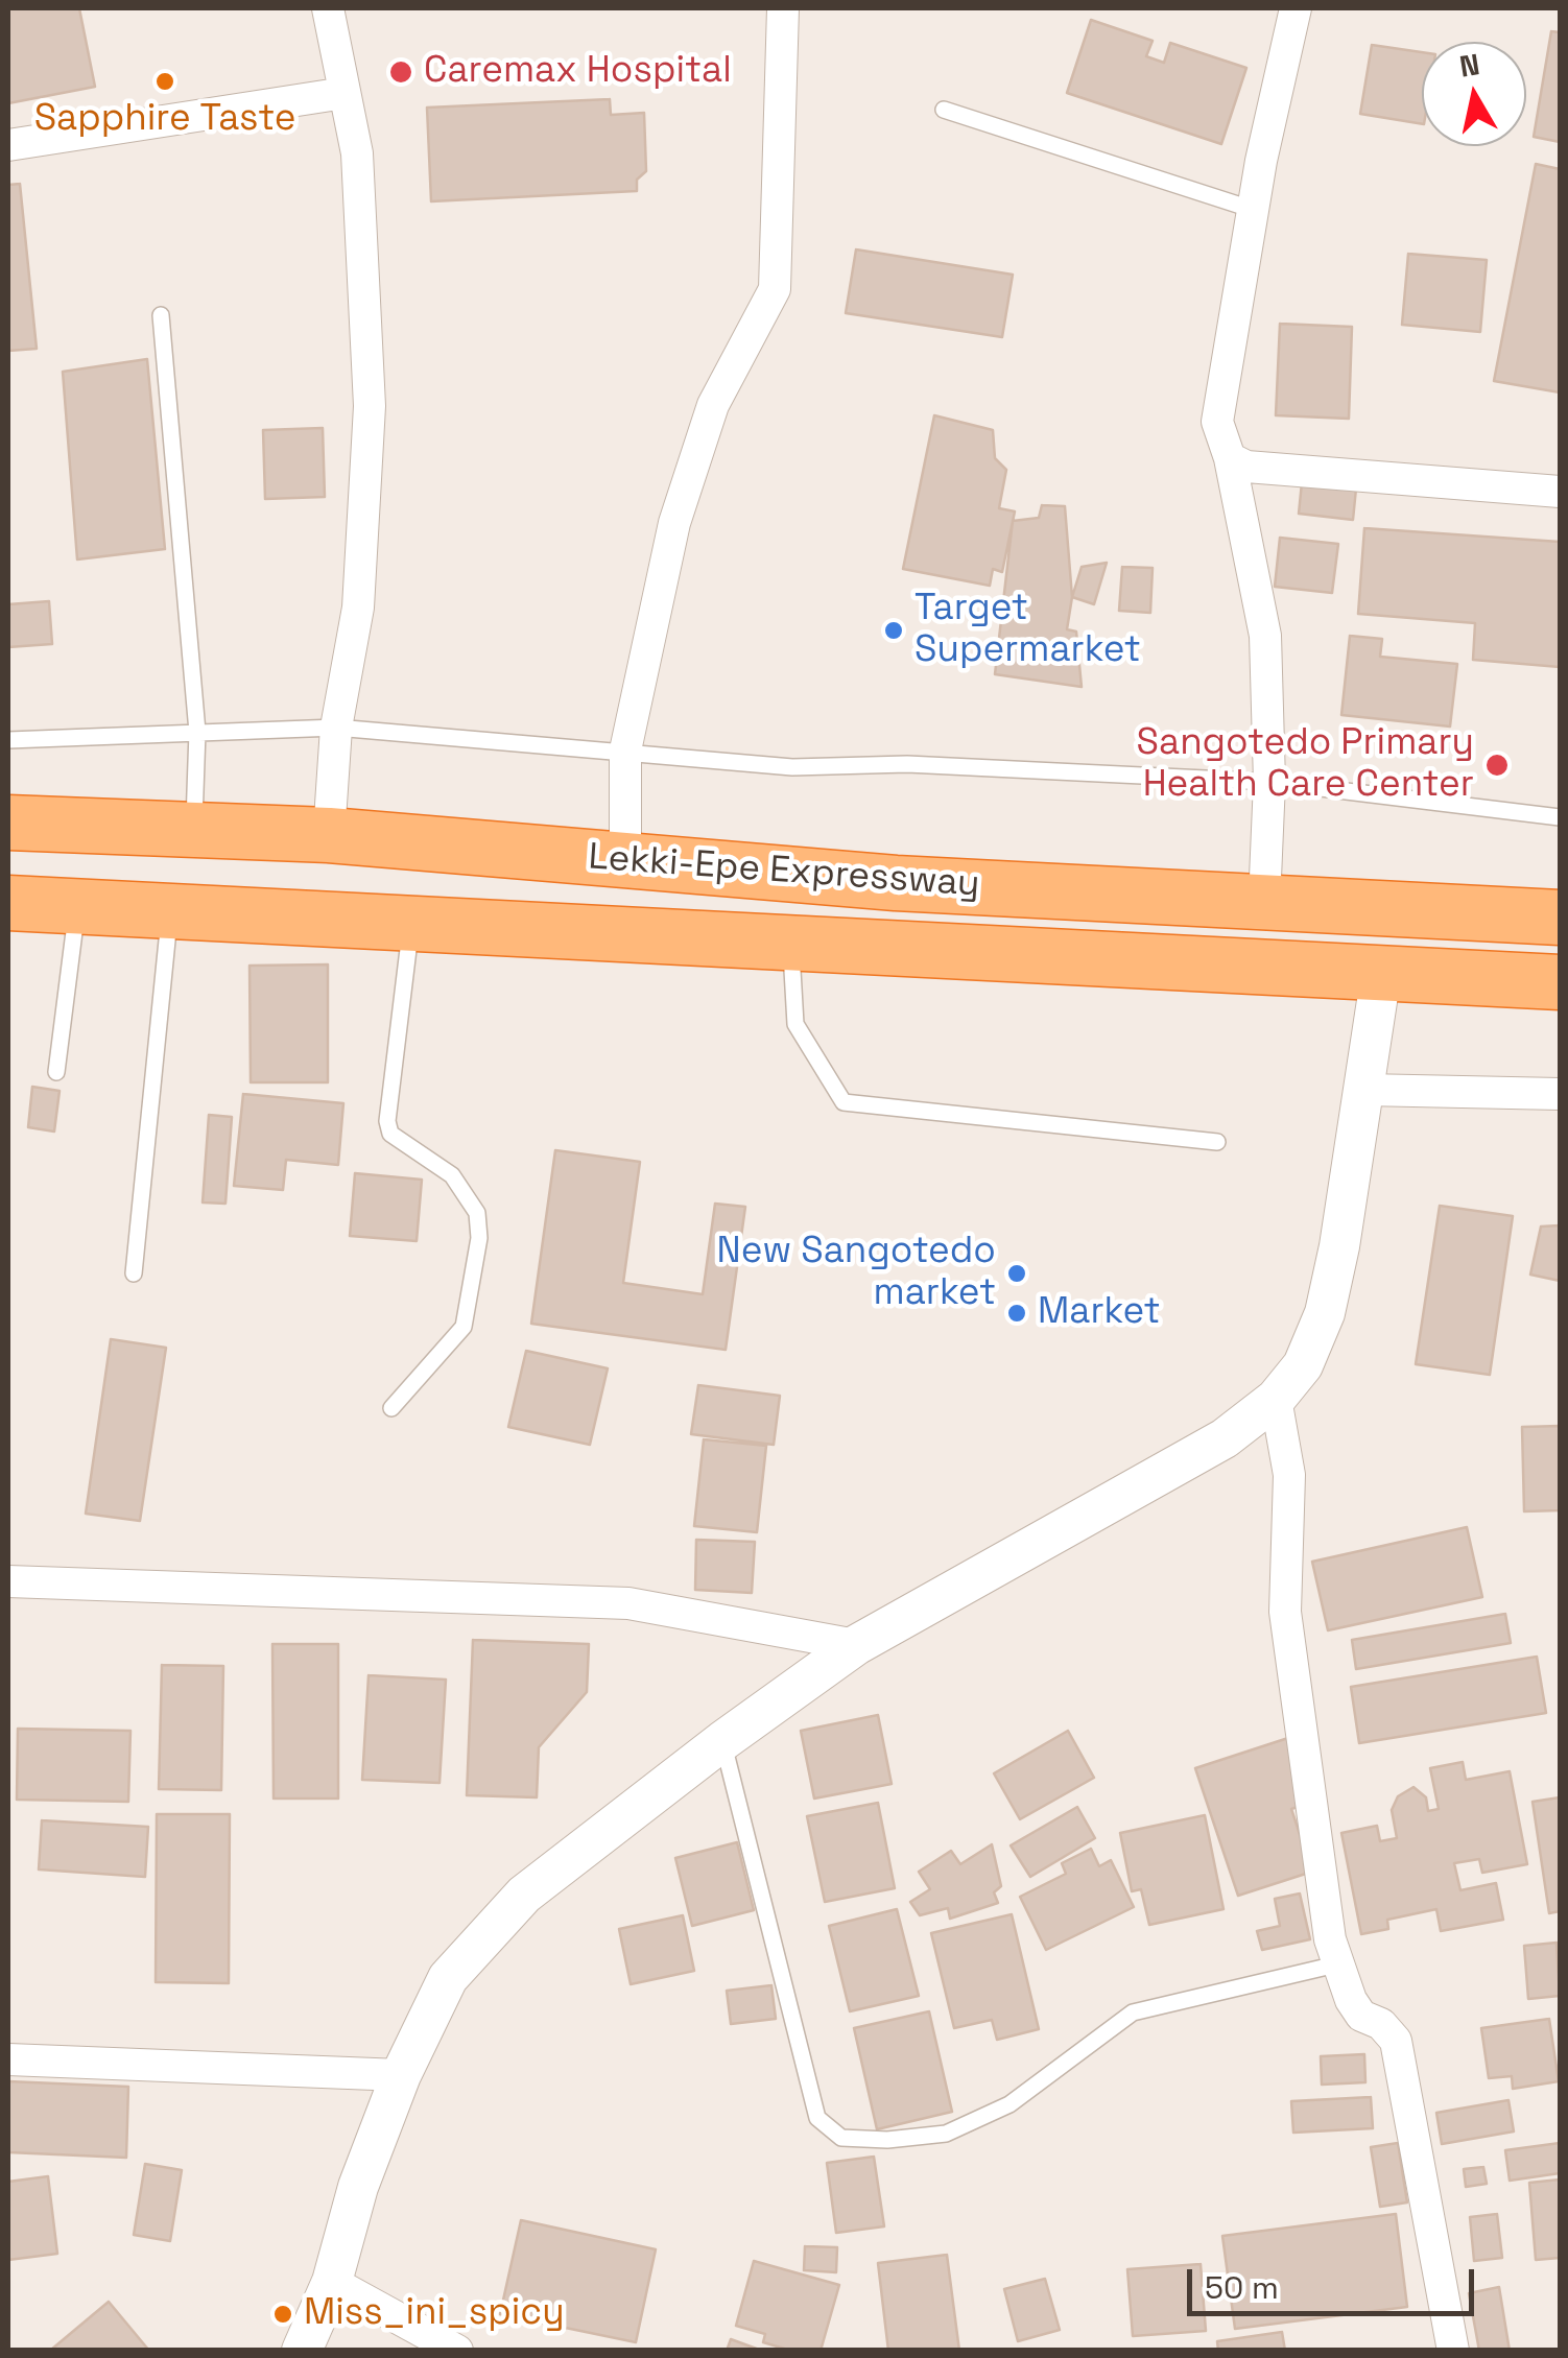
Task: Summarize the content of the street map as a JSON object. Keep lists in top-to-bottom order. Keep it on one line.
{"streets":{"highway":["Lekki-Epe Expressway"]},"places":["Caremax Hospital","Sapphire Taste","Target Supermarket","Sangotedo Primary Health Care Center","New Sangotedo market","Market","Miss_ini_spicy"],"scale_bar":"50 m","north":"top"}
